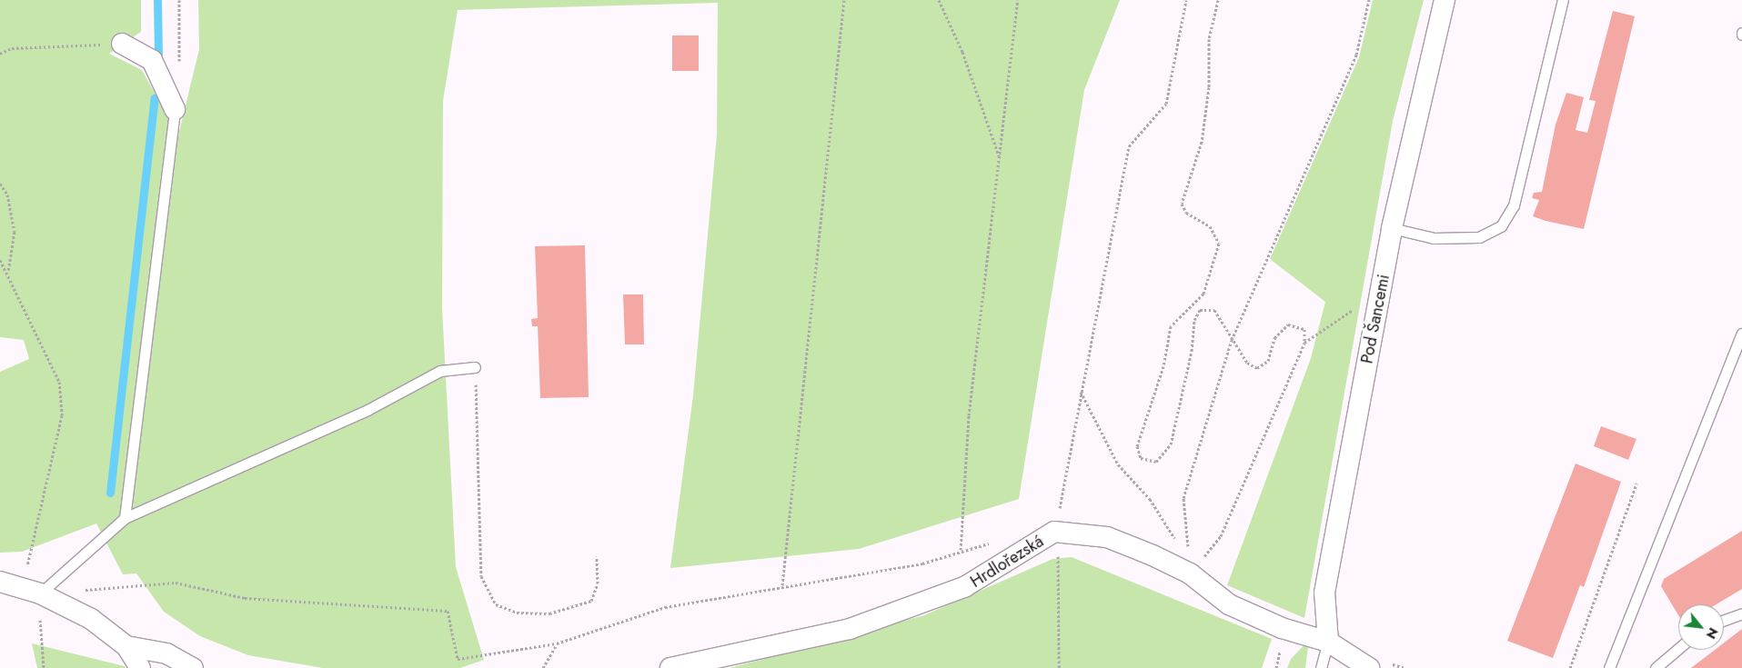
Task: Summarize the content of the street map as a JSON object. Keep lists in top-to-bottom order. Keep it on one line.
{"streets":{"street":["Pod Šancemi","Hrdlořezská"]},"crossings":[["Pod Šancemi","Hrdlořezská"]],"north":"bottom right"}
